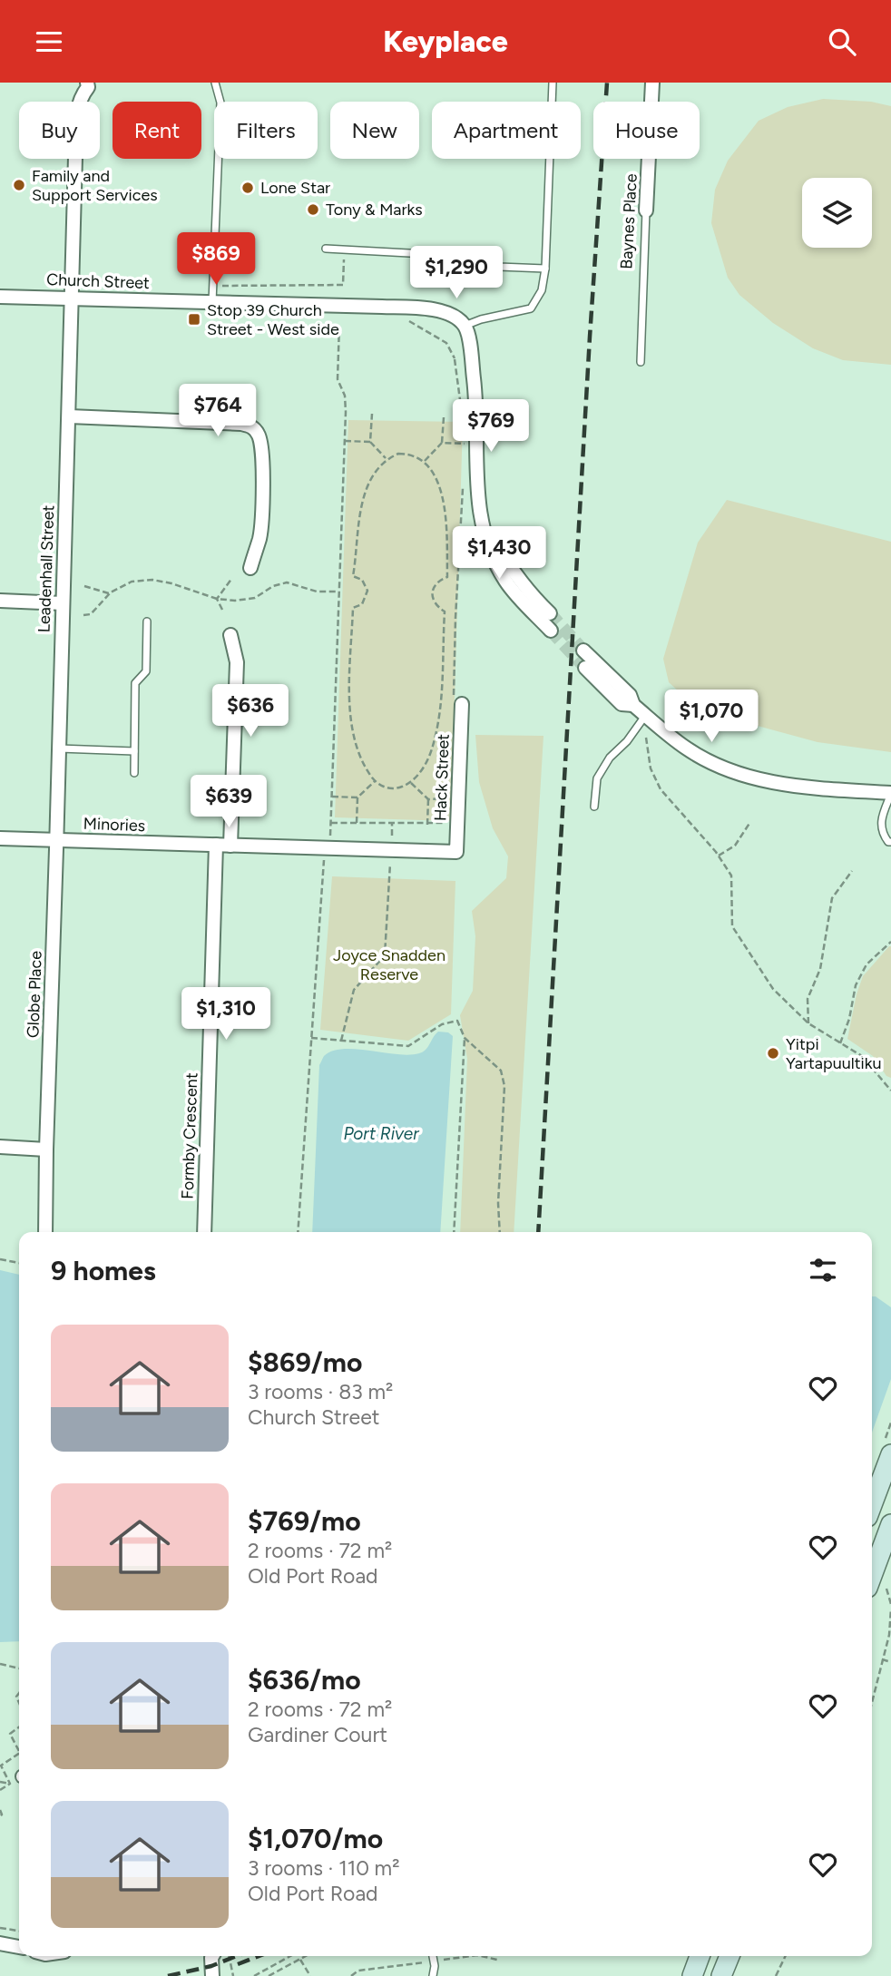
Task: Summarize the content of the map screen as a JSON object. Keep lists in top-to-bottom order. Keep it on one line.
{"streets":{"street":["Baynes Place","Church Street","Leadenhall Street","Hack Street","Minories","Globe Place","Formby Crescent"]},"crossings":[["Church Street","Leadenhall Street"],["Leadenhall Street","Minories"],["Leadenhall Street","Globe Place"],["Hack Street","Minories"],["Minories","Globe Place"],["Minories","Formby Crescent"]],"water":["Port River"],"parks":["Joyce Snadden Reserve"],"places":{"other":["Family and Support Services","Lone Star","Tony & Marks","Yitpi Yartapuultiku"],"transit":["Stop 39 Church Street - West side"]},"page":{"header":"Keyplace","chip":["Buy","Rent","Filters","New","Apartment","House"],"price":["$869","$1,290","$764","$769","$1,430","$636","$1,070","$639","$1,310"],"heading":"9 homes","list":[{"name":"$869/mo","note":"3 rooms · 83 m² · Church Street"},{"name":"$769/mo","note":"2 rooms · 72 m² · Old Port Road"},{"name":"$636/mo","note":"2 rooms · 72 m² · Gardiner Court"},{"name":"$1,070/mo","note":"3 rooms · 110 m² · Old Port Road"}]}}
